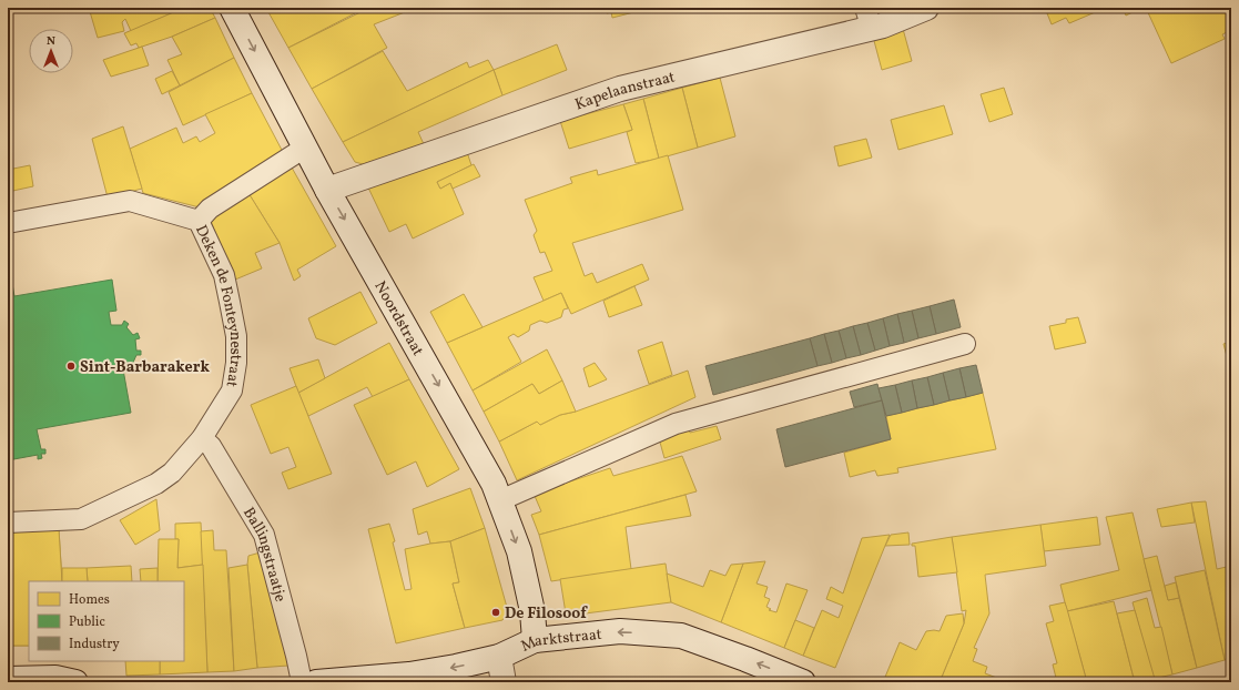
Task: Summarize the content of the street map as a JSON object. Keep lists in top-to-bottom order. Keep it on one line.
{"streets":{"street":["Kapelaanstraat","Noordstraat","Marktstraat"],"lane":["Deken de Fonteynestraat","Ballingstraatje"]},"crossings":[["Kapelaanstraat","Noordstraat"],["Deken de Fonteynestraat","Ballingstraatje"],["Noordstraat","Marktstraat"]],"one_way":["Noordstraat","Marktstraat"],"places":["Sint-Barbarakerk","De Filosoof"],"legend":["Homes","Public","Industry"],"north":"top"}
